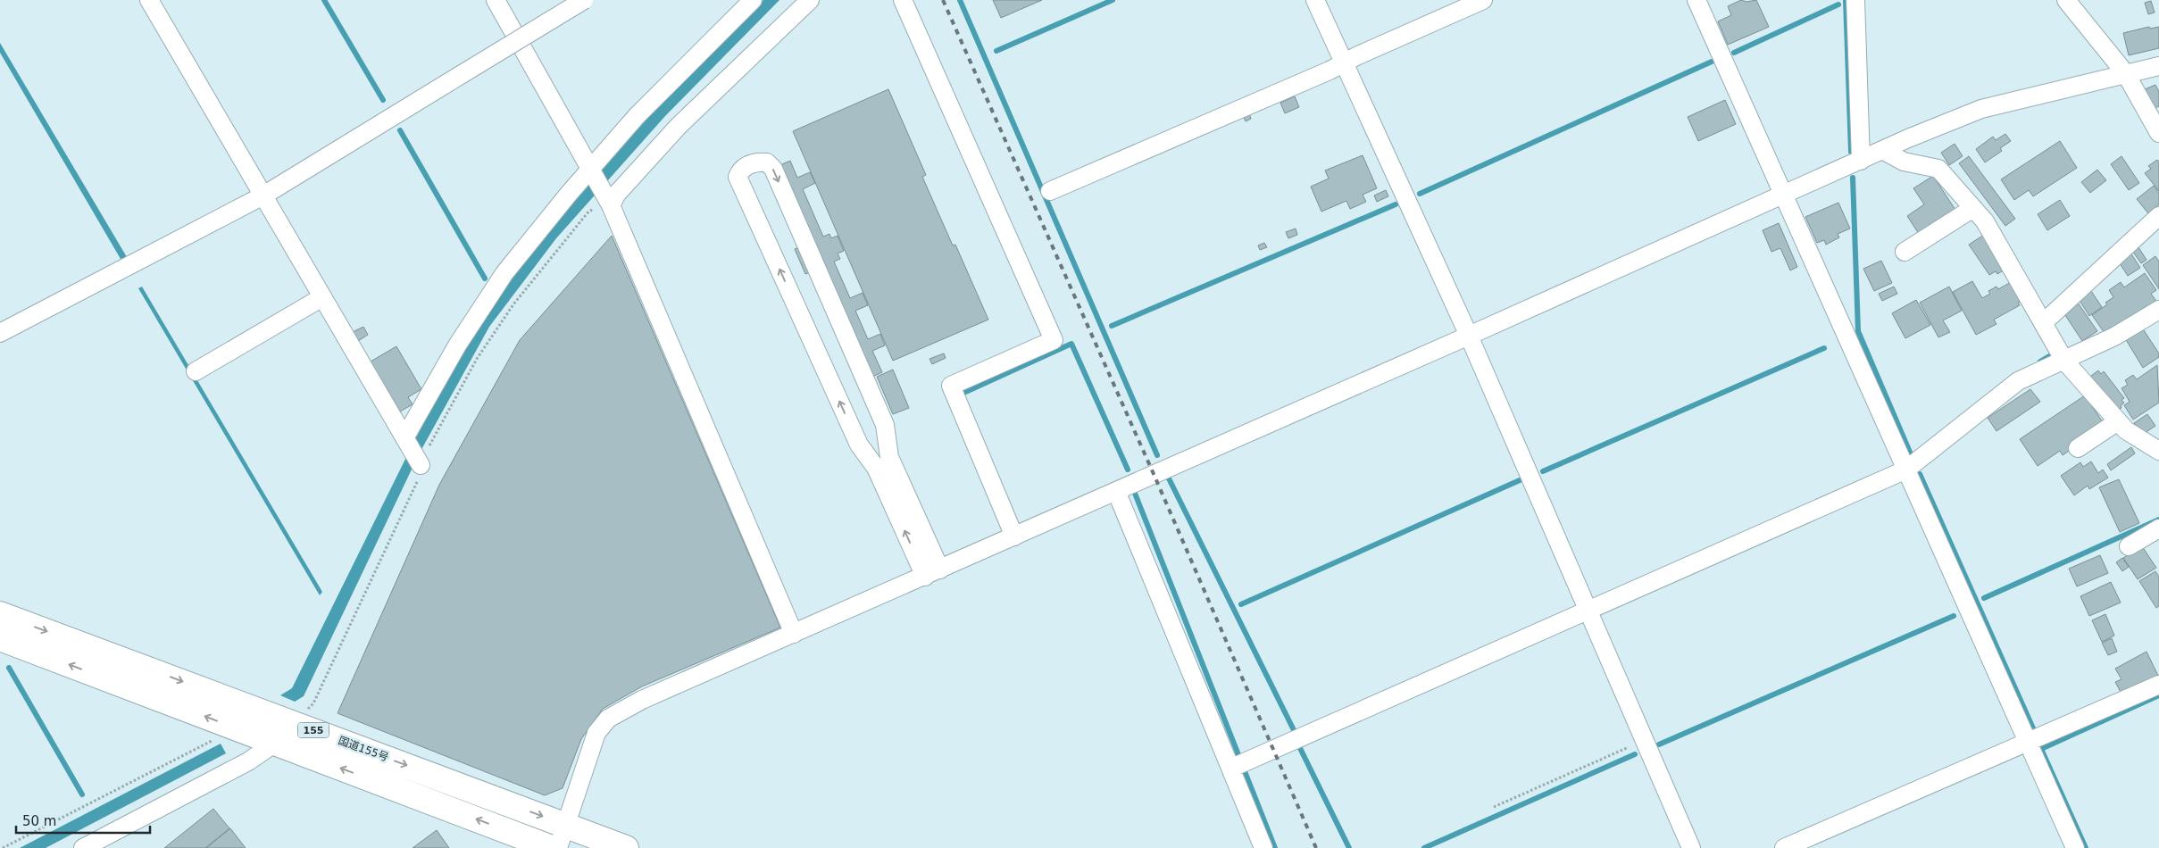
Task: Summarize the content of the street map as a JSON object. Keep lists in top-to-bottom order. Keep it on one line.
{"streets":{"highway":["155","国道155号"]},"scale_bar":"50 m"}
